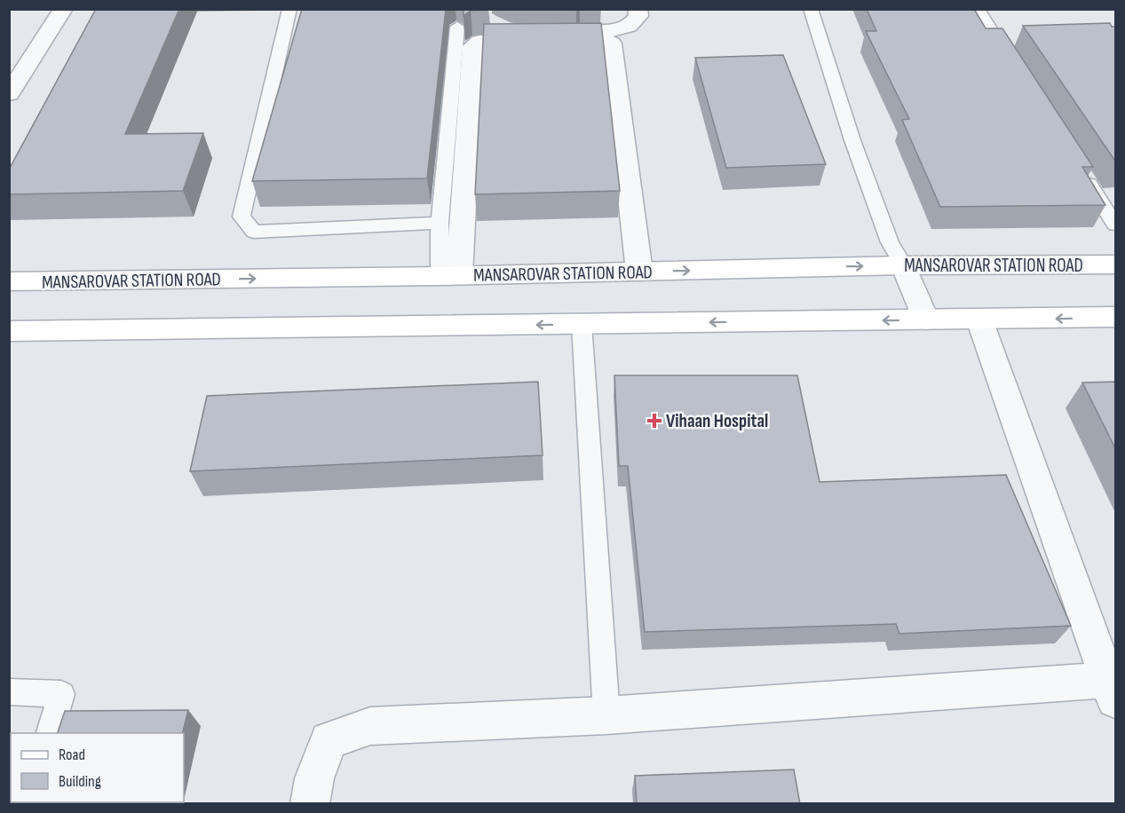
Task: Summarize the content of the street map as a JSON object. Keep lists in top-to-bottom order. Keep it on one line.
{"streets":{"main road":["MANSAROVAR STATION ROAD"]},"places":{"health":["Vihaan Hospital"]},"legend":["Road","Building"]}
